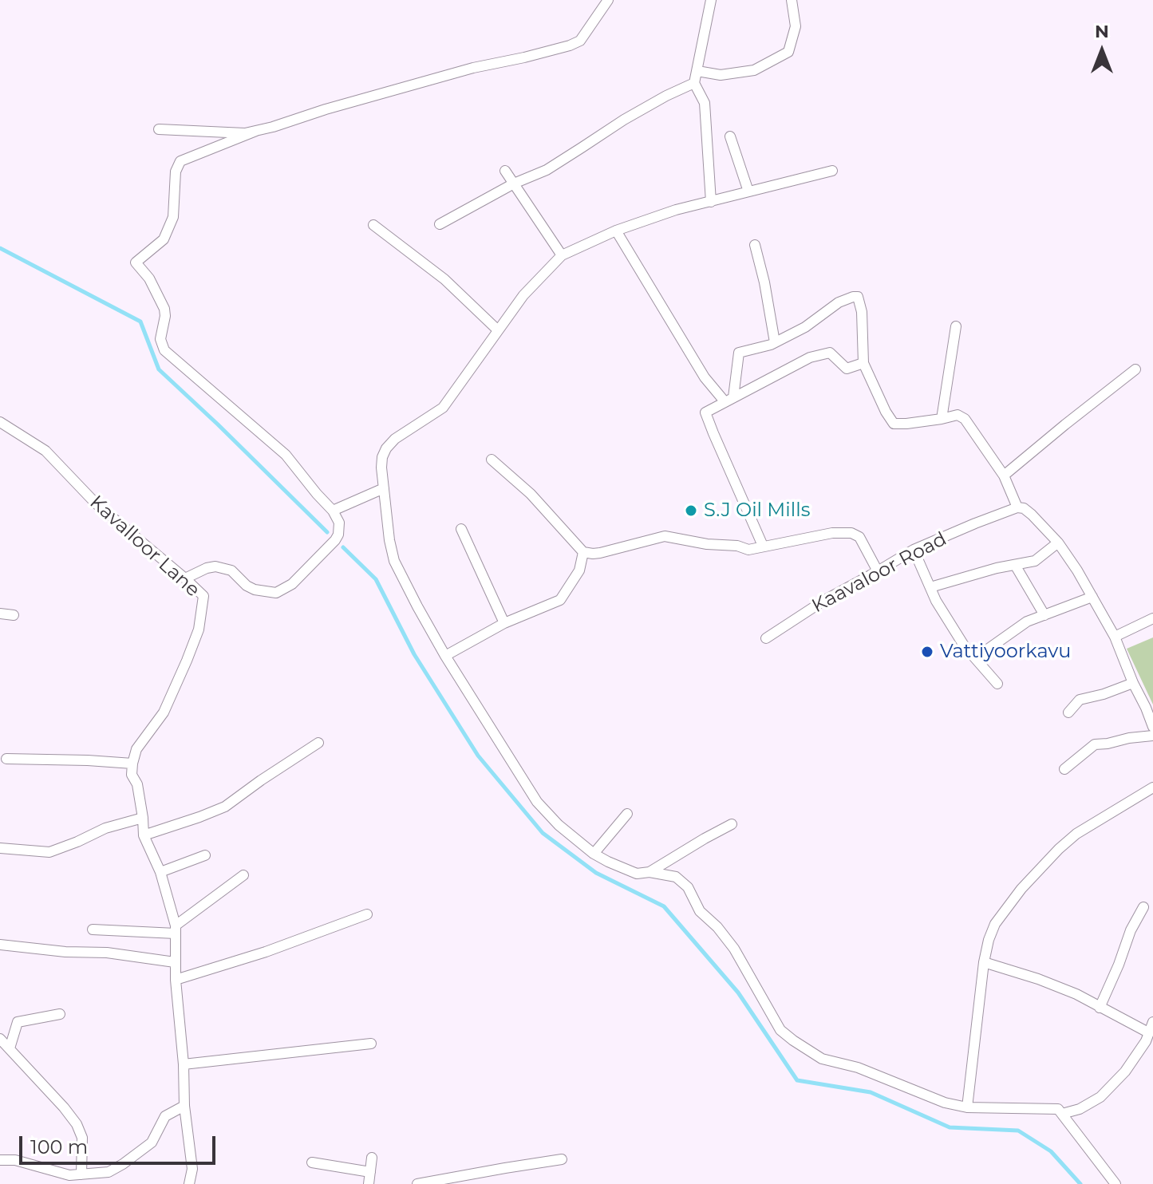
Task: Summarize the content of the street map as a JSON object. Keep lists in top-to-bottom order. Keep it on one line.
{"streets":{"street":["Kavalloor Lane","Kaavaloor Road"]},"places":["S.J Oil Mills","Vattiyoorkavu"],"scale_bar":"100 m","north":"top"}
